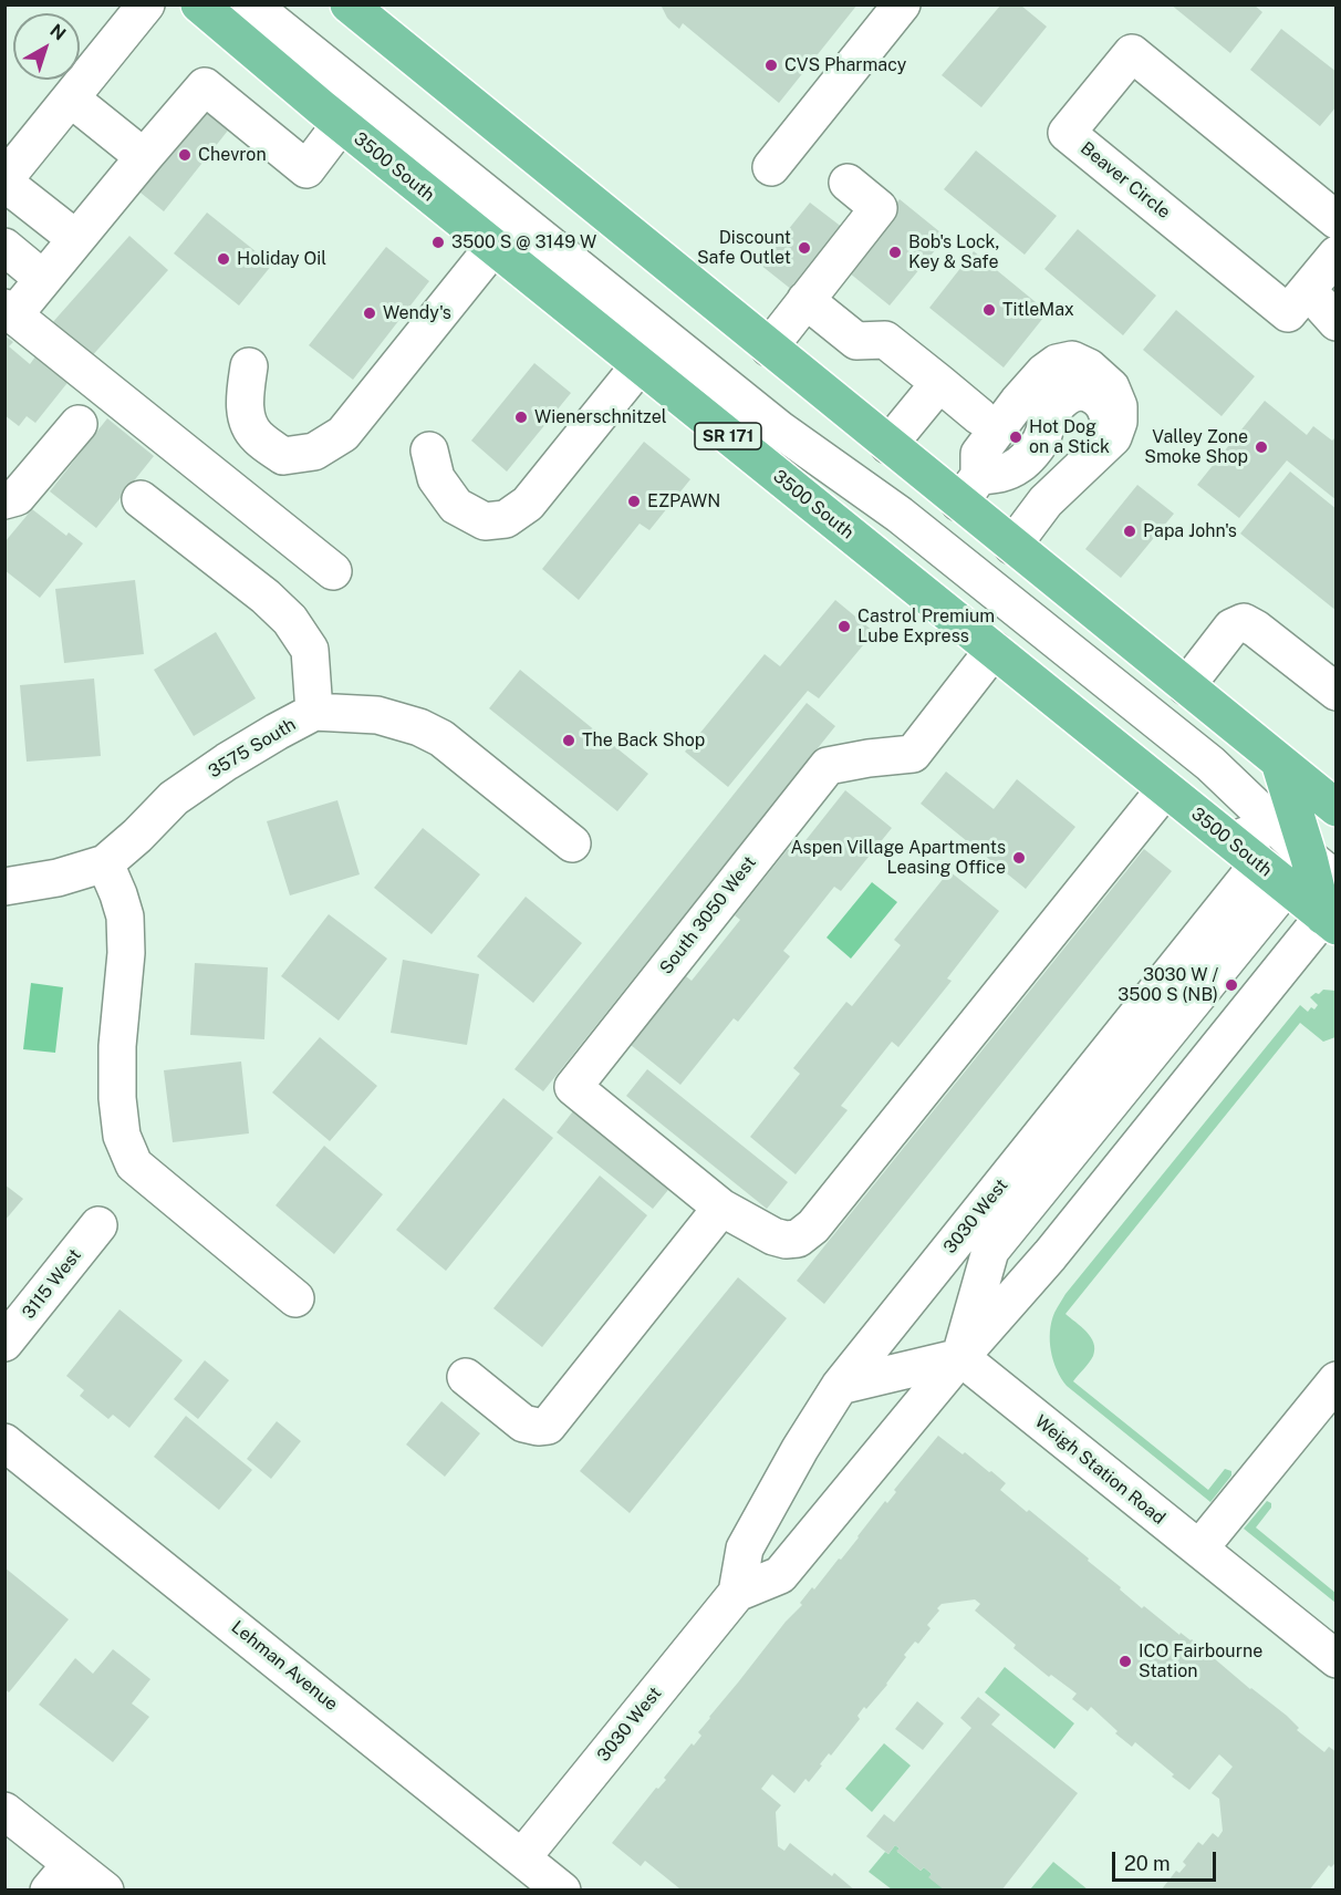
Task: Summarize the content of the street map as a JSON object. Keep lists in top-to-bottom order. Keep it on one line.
{"streets":{"main road":["3500 South","SR 171"],"street":["Beaver Circle","3575 South","South 3050 West","3030 West","3115 West","Weigh Station Road","Lehman Avenue"]},"crossings":[["3500 South","South 3050 West"],["3500 South","3030 West"],["3030 West","Weigh Station Road"],["3030 West","Lehman Avenue"]],"places":["CVS Pharmacy","Chevron","3500 S @ 3149 W","Discount Safe Outlet","Bob's Lock, Key & Safe","Holiday Oil","TitleMax","Wendy's","Wienerschnitzel","Hot Dog on a Stick","Valley Zone Smoke Shop","EZPAWN","Papa John's","Castrol Premium Lube Express","The Back Shop","Aspen Village Apartments Leasing Office","3030 W / 3500 S (NB)","ICO Fairbourne Station"],"scale_bar":"20 m","north":"top right"}
